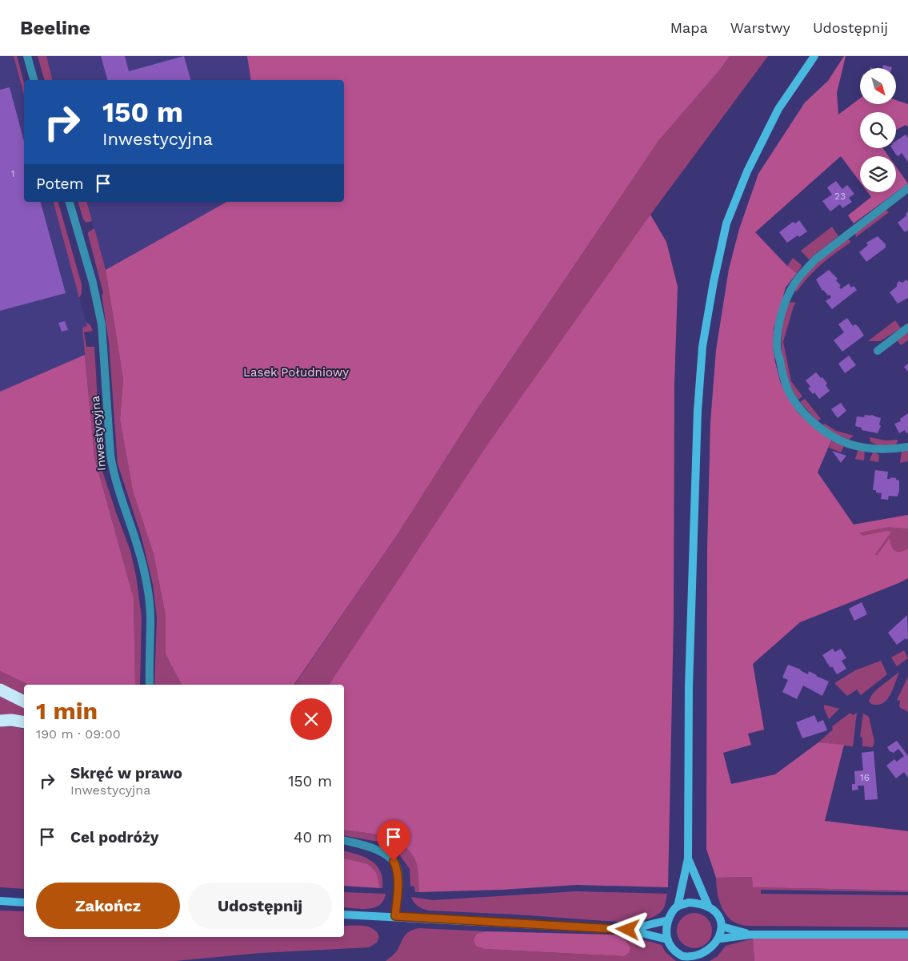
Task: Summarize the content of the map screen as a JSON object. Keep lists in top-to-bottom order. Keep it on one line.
{"streets":{"street":["Inwestycyjna"]},"parks":["Lasek Południowy"],"house_numbers":["1","23","16"],"north":"bottom right","page":{"header":"Beeline","nav":["Mapa","Warstwy","Udostępnij"],"turn":["150 m","Inwestycyjna"],"then":"Potem","heading":["1 min","190 m · 09:00"],"list":[{"name":"Skręć w prawo","note":"Inwestycyjna","value":"150 m"},{"name":"Cel podróży","value":"40 m"}],"buttons":["Zakończ","Udostępnij"]}}
